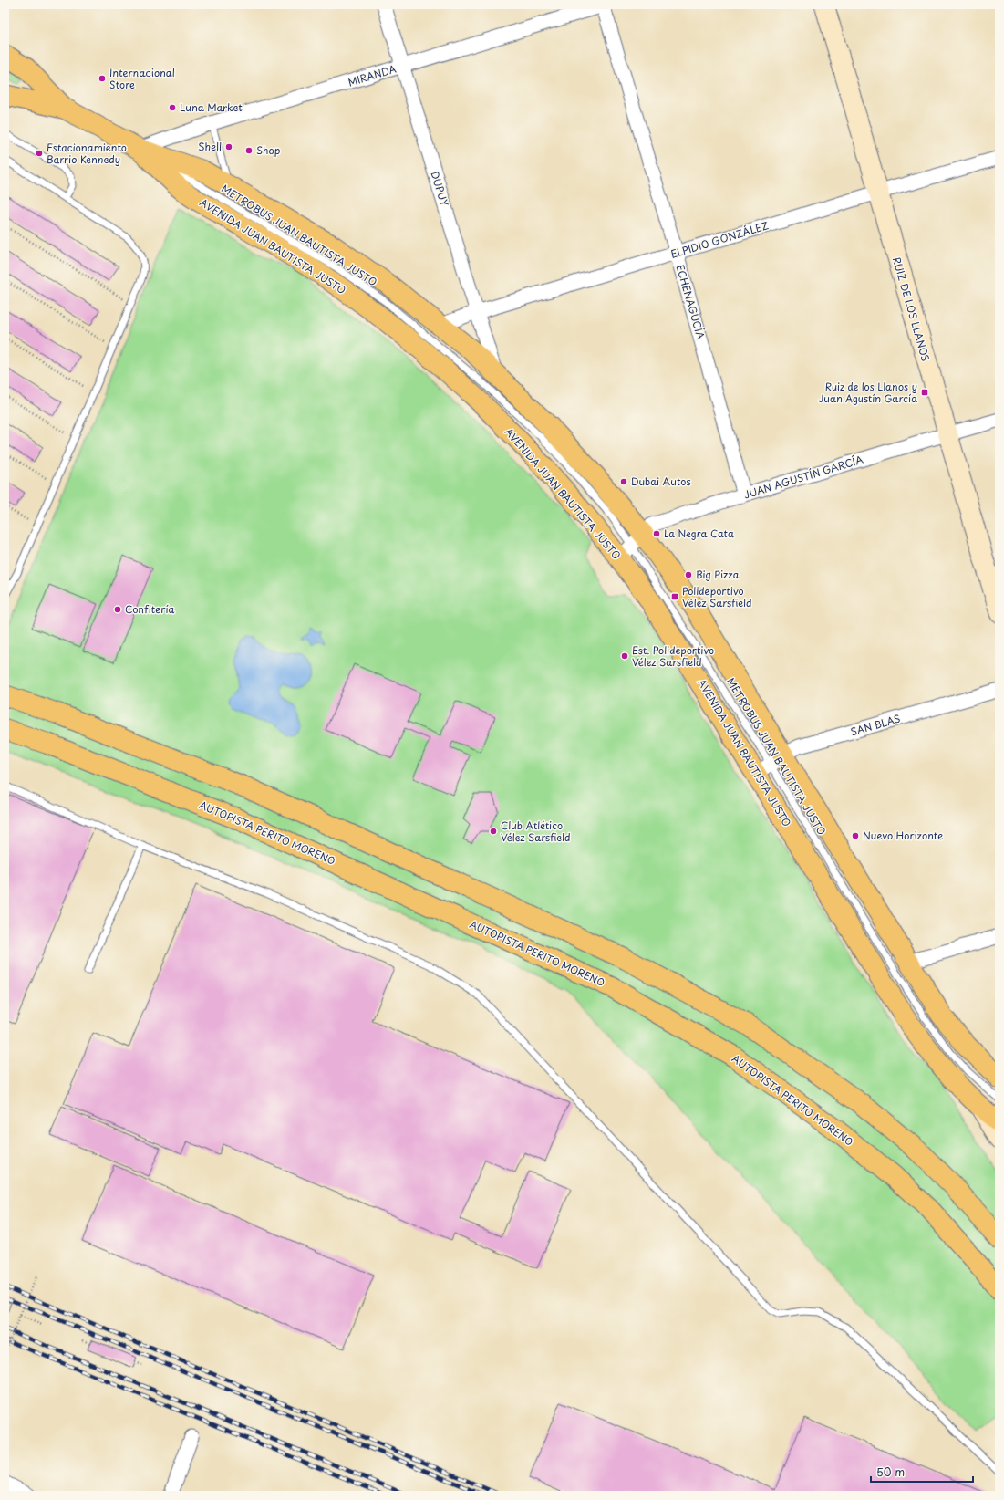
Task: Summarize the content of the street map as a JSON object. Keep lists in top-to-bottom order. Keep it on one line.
{"streets":{"main road":["AVENIDA JUAN BAUTISTA JUSTO","AUTOPISTA PERITO MORENO"],"street":["MIRANDA","DUPUY","ELPIDIO GONZÁLEZ","ECHENAGUCÍA","RUIZ DE LOS LLANOS","JUAN AGUSTÍN GARCÍA","SAN BLAS"],"lane":["METROBUS JUAN BAUTISTA JUSTO"]},"crossings":[["MIRANDA","DUPUY"],["MIRANDA","AVENIDA JUAN BAUTISTA JUSTO"],["MIRANDA","ECHENAGUCÍA"],["DUPUY","ELPIDIO GONZÁLEZ"],["DUPUY","AVENIDA JUAN BAUTISTA JUSTO"],["METROBUS JUAN BAUTISTA JUSTO","AVENIDA JUAN BAUTISTA JUSTO"],["METROBUS JUAN BAUTISTA JUSTO","SAN BLAS"],["ELPIDIO GONZÁLEZ","AVENIDA JUAN BAUTISTA JUSTO"],["ELPIDIO GONZÁLEZ","ECHENAGUCÍA"],["ELPIDIO GONZÁLEZ","RUIZ DE LOS LLANOS"],["AVENIDA JUAN BAUTISTA JUSTO","JUAN AGUSTÍN GARCÍA"],["AVENIDA JUAN BAUTISTA JUSTO","SAN BLAS"],["ECHENAGUCÍA","JUAN AGUSTÍN GARCÍA"],["RUIZ DE LOS LLANOS","JUAN AGUSTÍN GARCÍA"]],"places":{"other":["Internacional Store","Luna Market","Shell","Shop","Estacionamiento Barrio Kennedy","Dubai Autos","La Negra Cata","Big Pizza","Confitería","Est. Polideportivo Vélez Sarsfield","Club Atlético Vélez Sarsfield","Nuevo Horizonte"],"transit":["Ruiz de los Llanos y Juan Agustín García","Polideportivo Vélez Sarsfield"]},"scale_bar":"50 m"}
